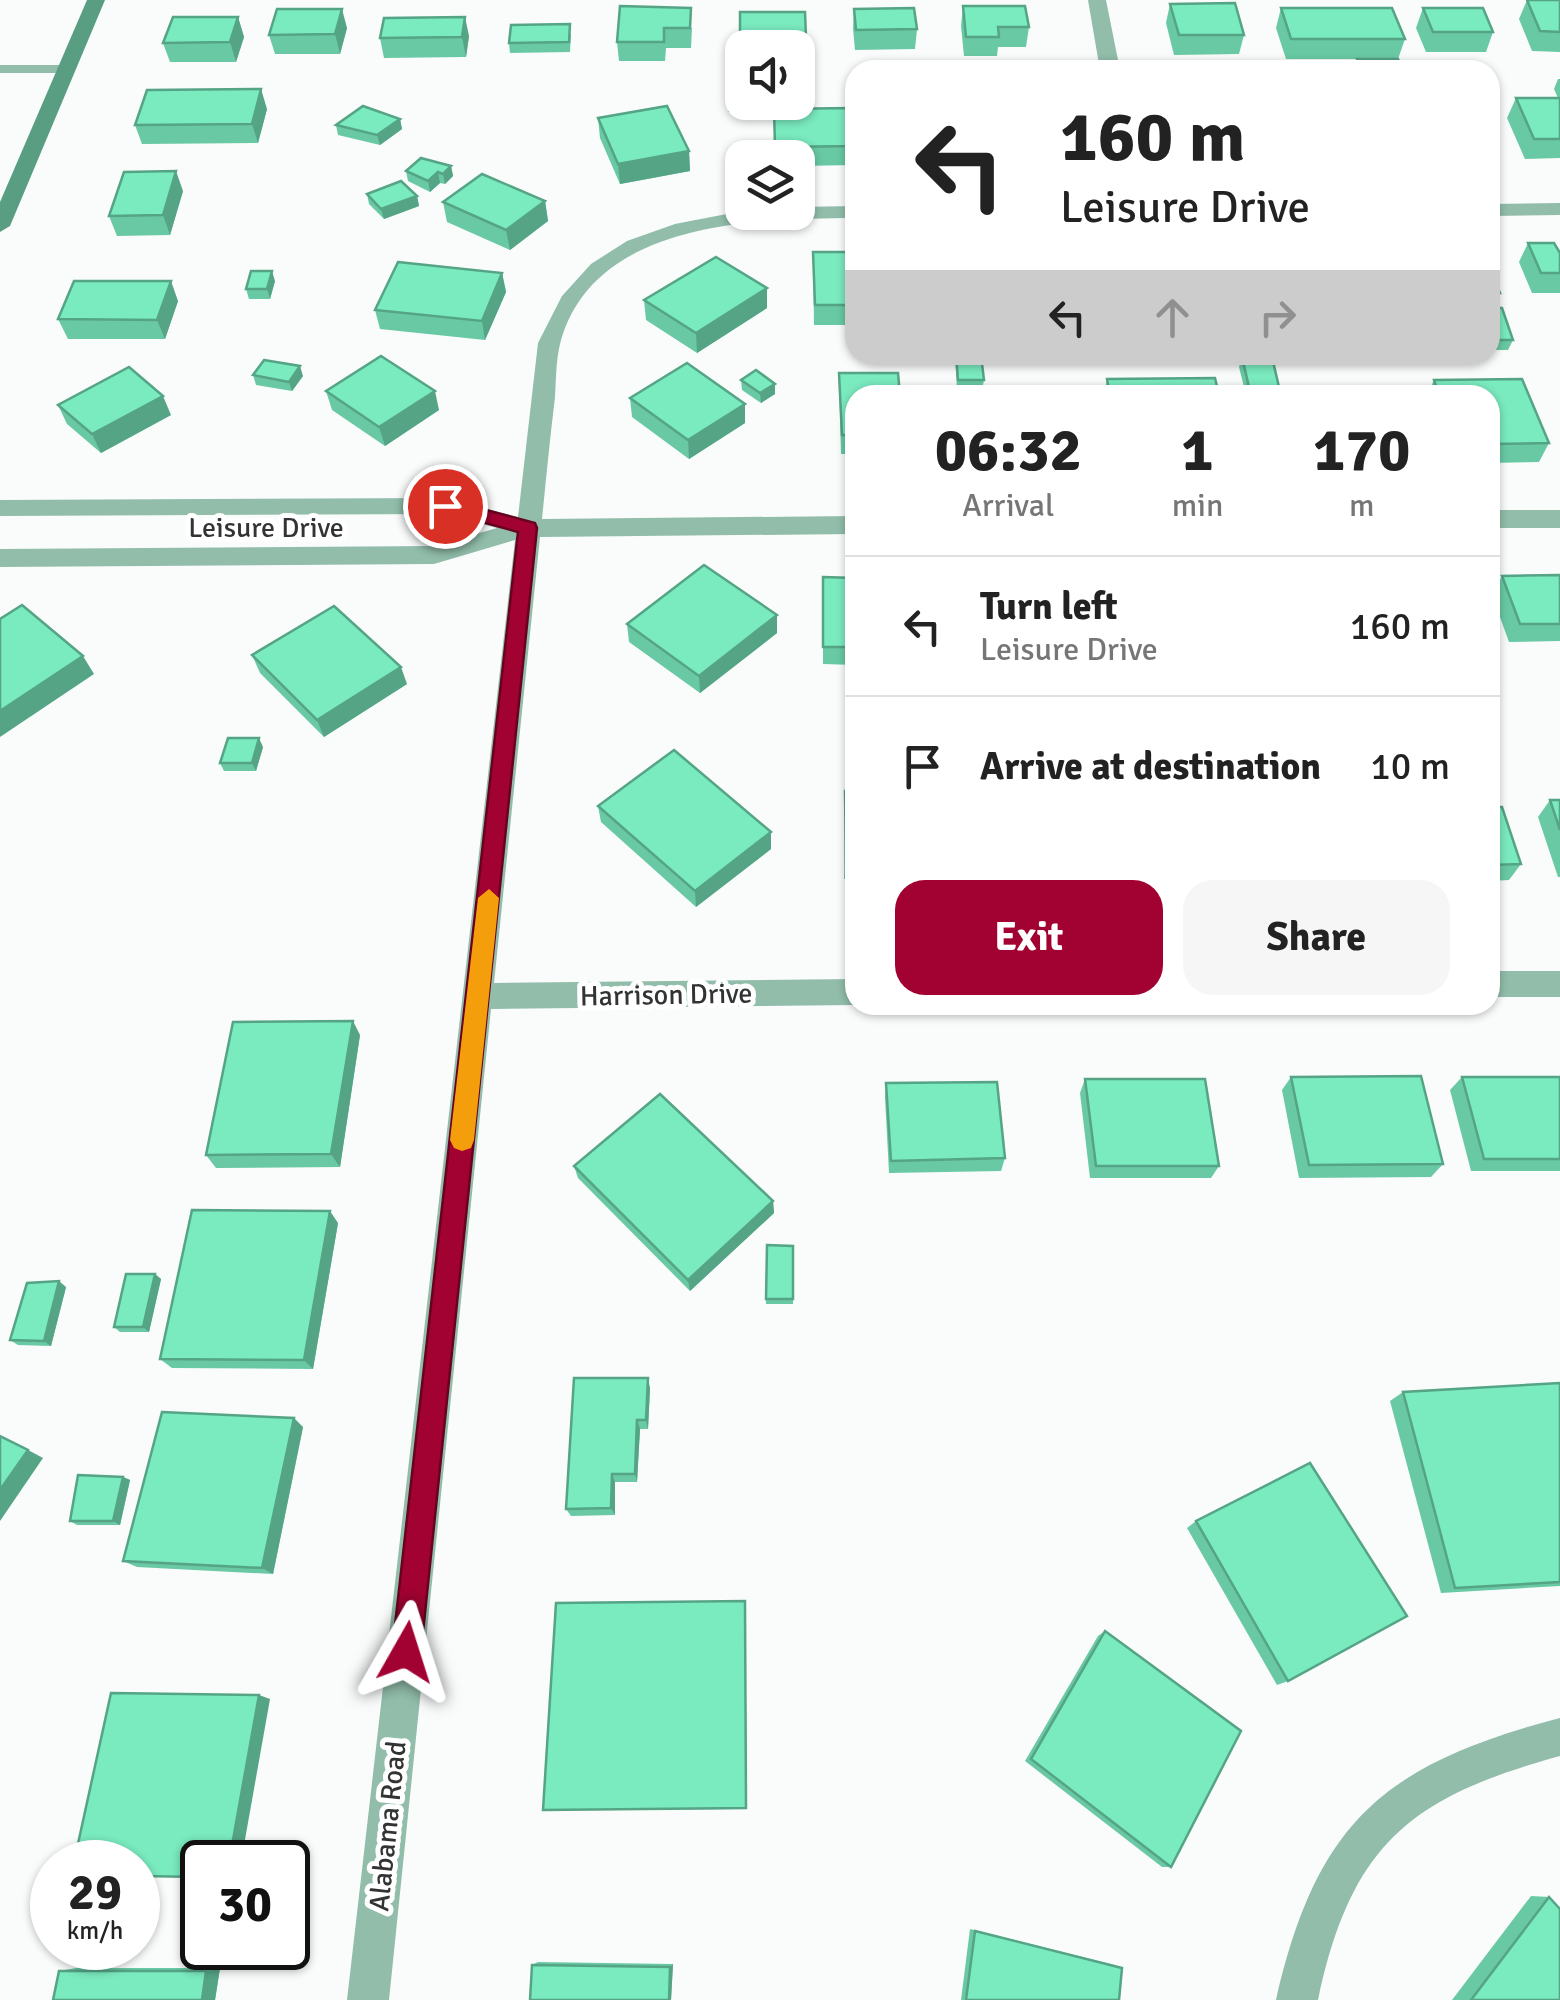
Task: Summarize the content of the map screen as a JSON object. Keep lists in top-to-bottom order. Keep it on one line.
{"streets":{"street":["Leisure Drive","Harrison Drive","Alabama Road"]},"crossings":[["Leisure Drive","Alabama Road"],["Harrison Drive","Alabama Road"]],"page":{"turn":["160 m","Leisure Drive"],"eta":["06:32","Arrival","1","min","170","m"],"list":[{"name":"Turn left","note":"Leisure Drive","value":"160 m"},{"name":"Arrive at destination","value":"10 m"}],"buttons":["Exit","Share"],"speed":"29 km/h","limit":"30"}}
